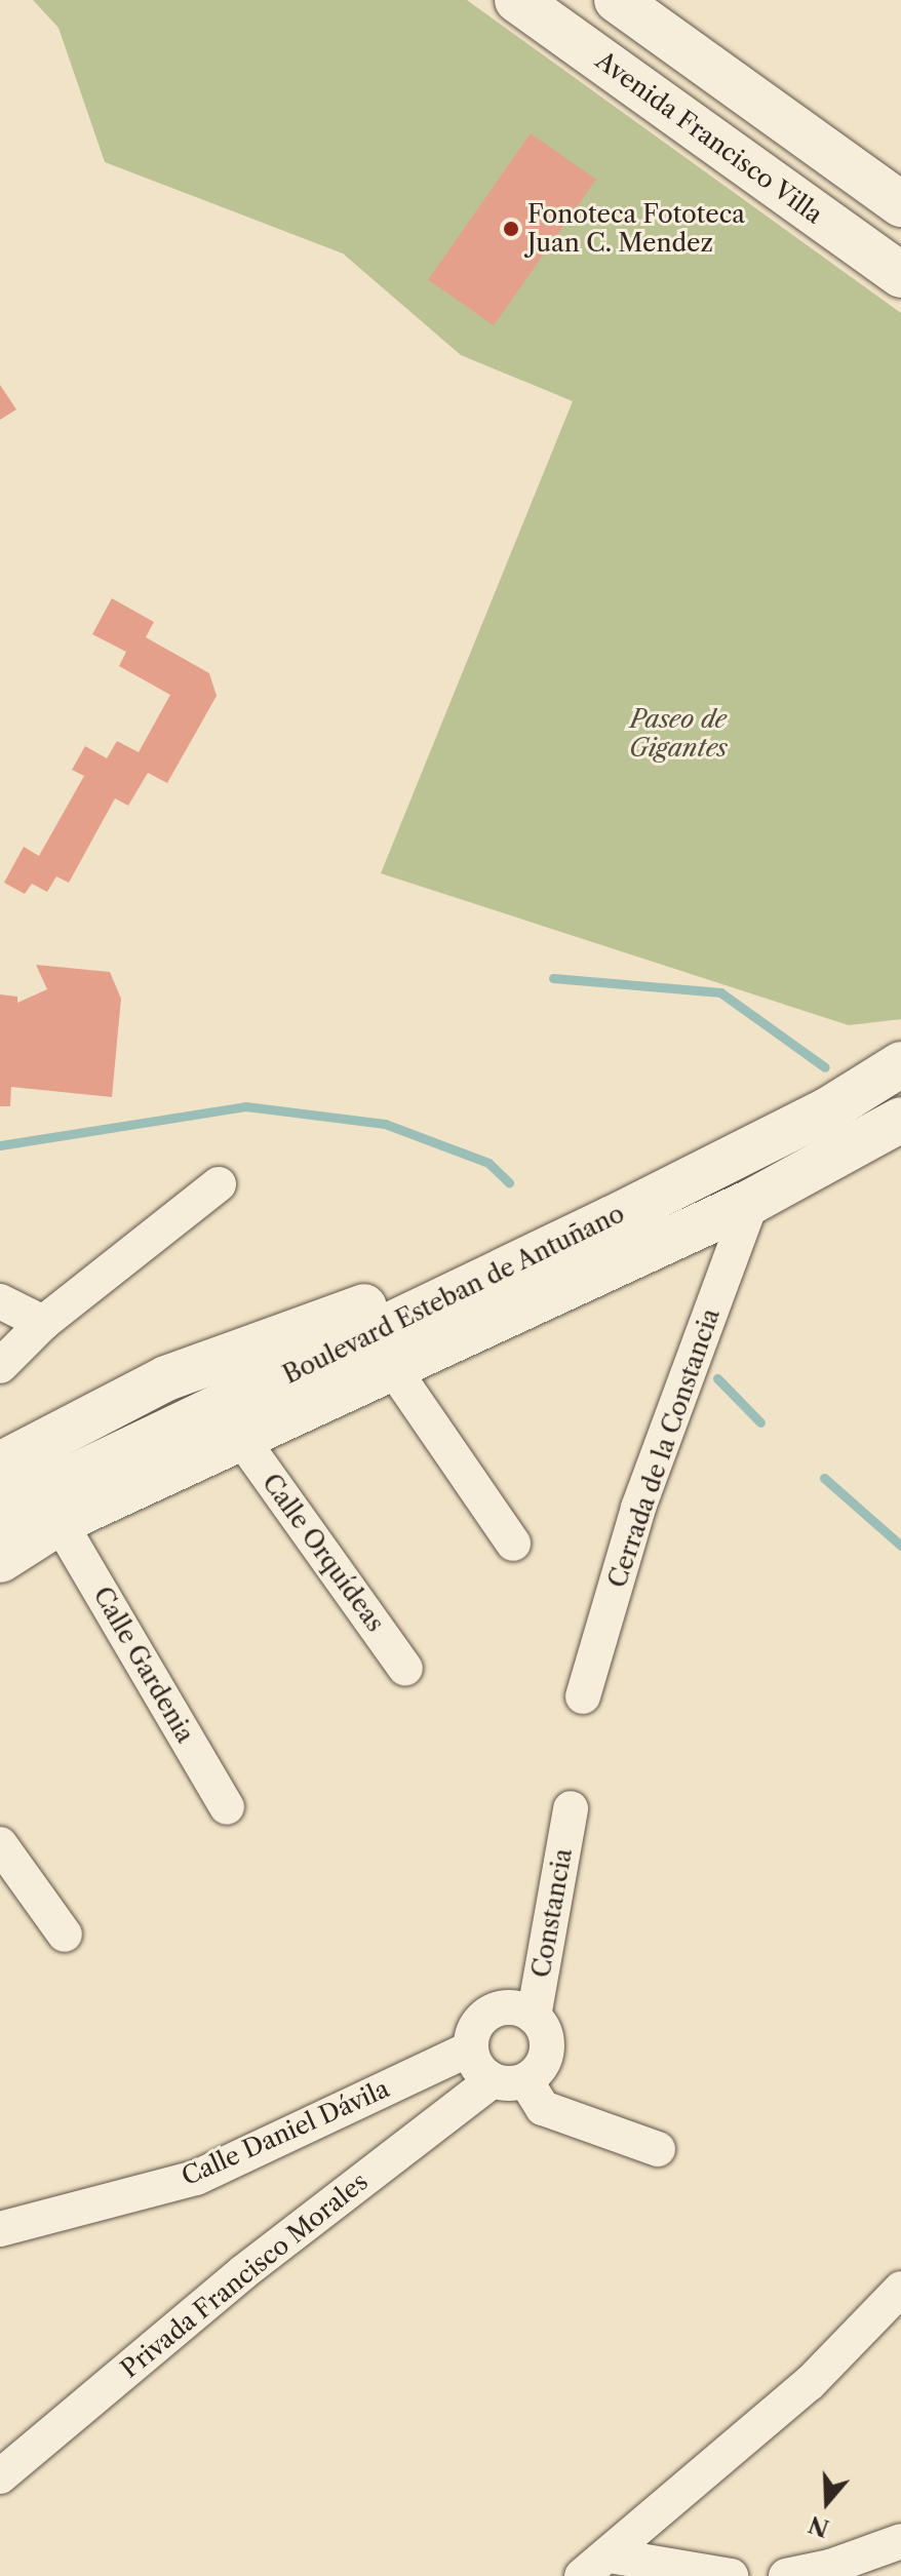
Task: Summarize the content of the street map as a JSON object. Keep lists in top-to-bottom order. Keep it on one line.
{"streets":{"street":["Avenida Francisco Villa","Boulevard Esteban de Antuñano","Cerrada de la Constancia","Calle Orquídeas","Calle Gardenia","Constancia","Calle Daniel Dávila","Privada Francisco Morales"]},"crossings":[["Boulevard Esteban de Antuñano","Cerrada de la Constancia"],["Boulevard Esteban de Antuñano","Calle Orquídeas"],["Boulevard Esteban de Antuñano","Calle Gardenia"],["Constancia","Calle Daniel Dávila"],["Constancia","Privada Francisco Morales"],["Calle Daniel Dávila","Privada Francisco Morales"]],"parks":["Paseo de Gigantes"],"places":["Fonoteca Fototeca Juan C. Mendez"],"north":"bottom"}
